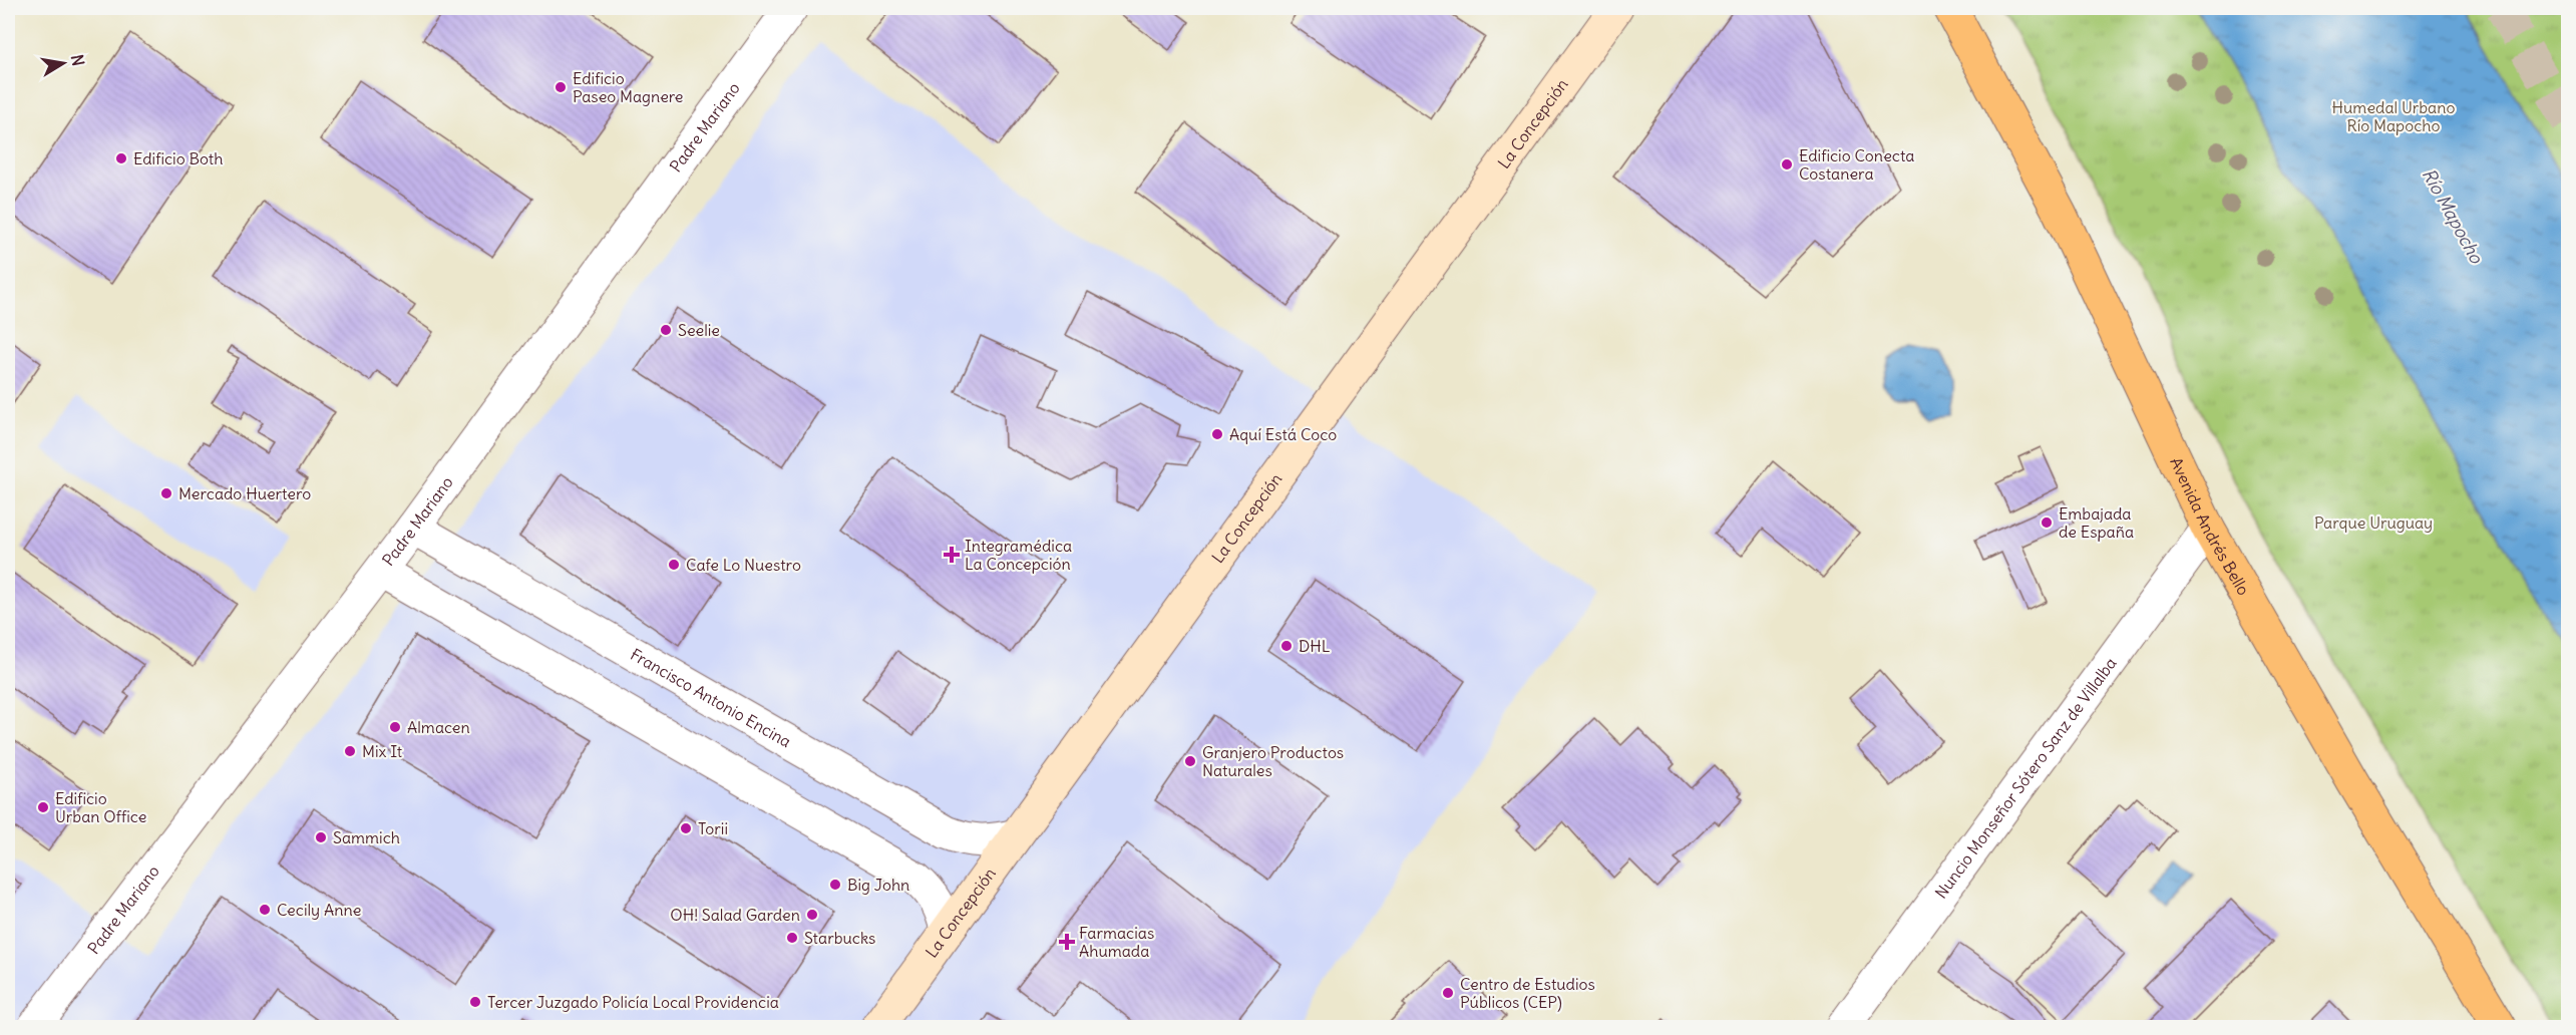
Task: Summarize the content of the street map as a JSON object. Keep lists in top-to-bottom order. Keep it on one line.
{"streets":{"main road":["Avenida Andrés Bello"],"street":["La Concepción","Padre Mariano","Francisco Antonio Encina","Nuncio Monseñor Sótero Sanz de Villalba"]},"crossings":[["La Concepción","Francisco Antonio Encina"],["Padre Mariano","Francisco Antonio Encina"],["Avenida Andrés Bello","Nuncio Monseñor Sótero Sanz de Villalba"]],"water":["Río Mapocho"],"parks":["Humedal Urbano Río Mapocho","Parque Uruguay"],"places":{"other":["Edificio Paseo Magnere","Edificio Both","Edificio Conecta Costanera","Seelie","Aquí Está Coco","Mercado Huertero","Embajada de España","Cafe Lo Nuestro","DHL","Almacen","Mix It","Granjero Productos Naturales","Edificio Urban Office","Torii","Sammich","Big John","Cecily Anne","OH! Salad Garden","Starbucks","Centro de Estudios Públicos (CEP)","Tercer Juzgado Policía Local Providencia"],"health":["Integramédica La Concepción","Farmacias Ahumada"]},"north":"right"}
